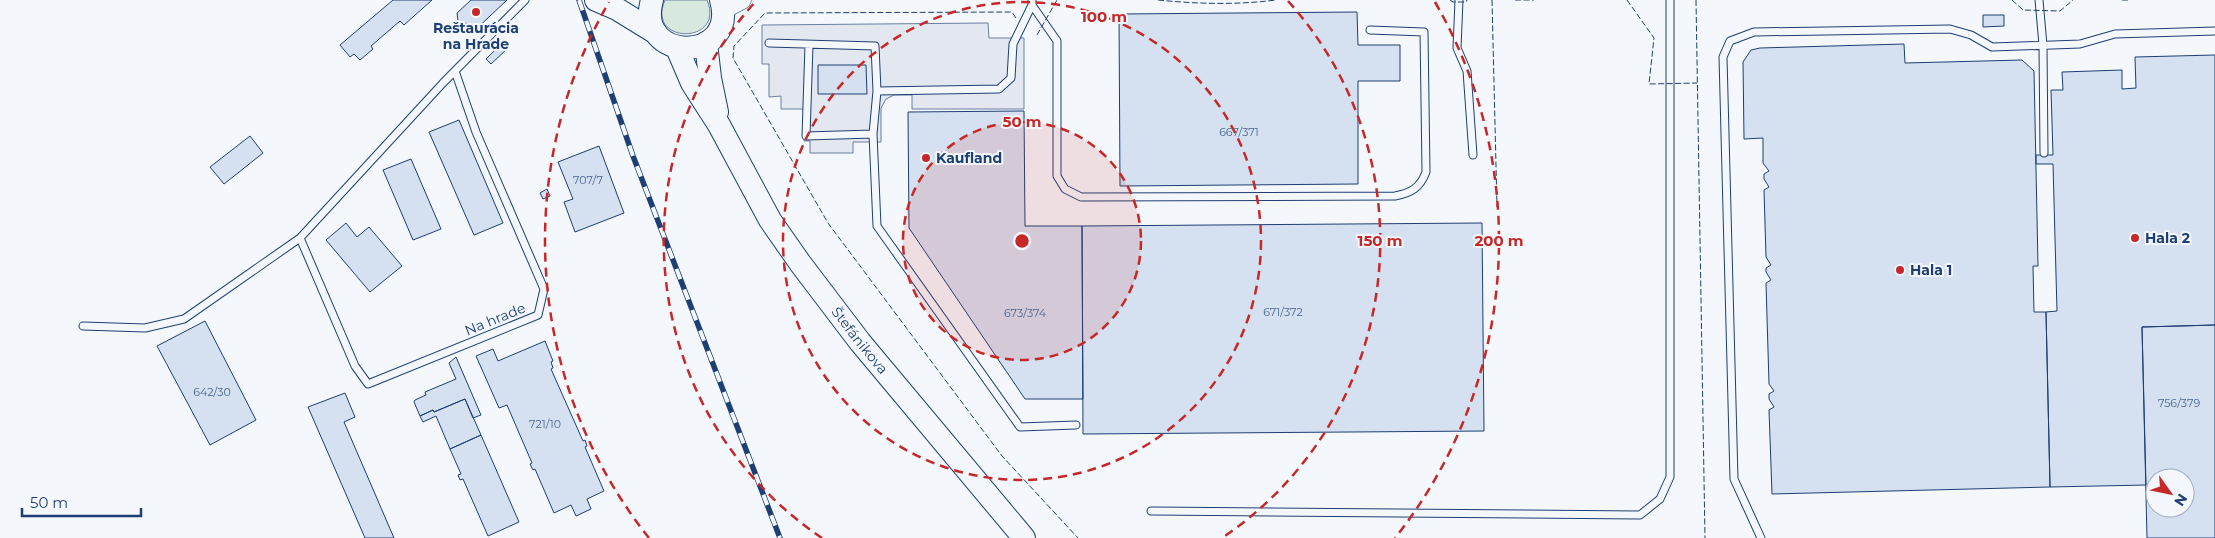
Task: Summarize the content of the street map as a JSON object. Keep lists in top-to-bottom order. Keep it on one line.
{"streets":{"main road":["Štefánikova"],"lane":["Na hrade"]},"places":["Reštaurácia na Hrade","Kaufland","Hala 2","Hala 1"],"house_numbers":["667/371","707/7","671/372","673/374","642/30","756/379","721/10"],"scale_bar":"50 m","north":"bottom right","rings":["100 m","50 m","150 m","200 m"]}
